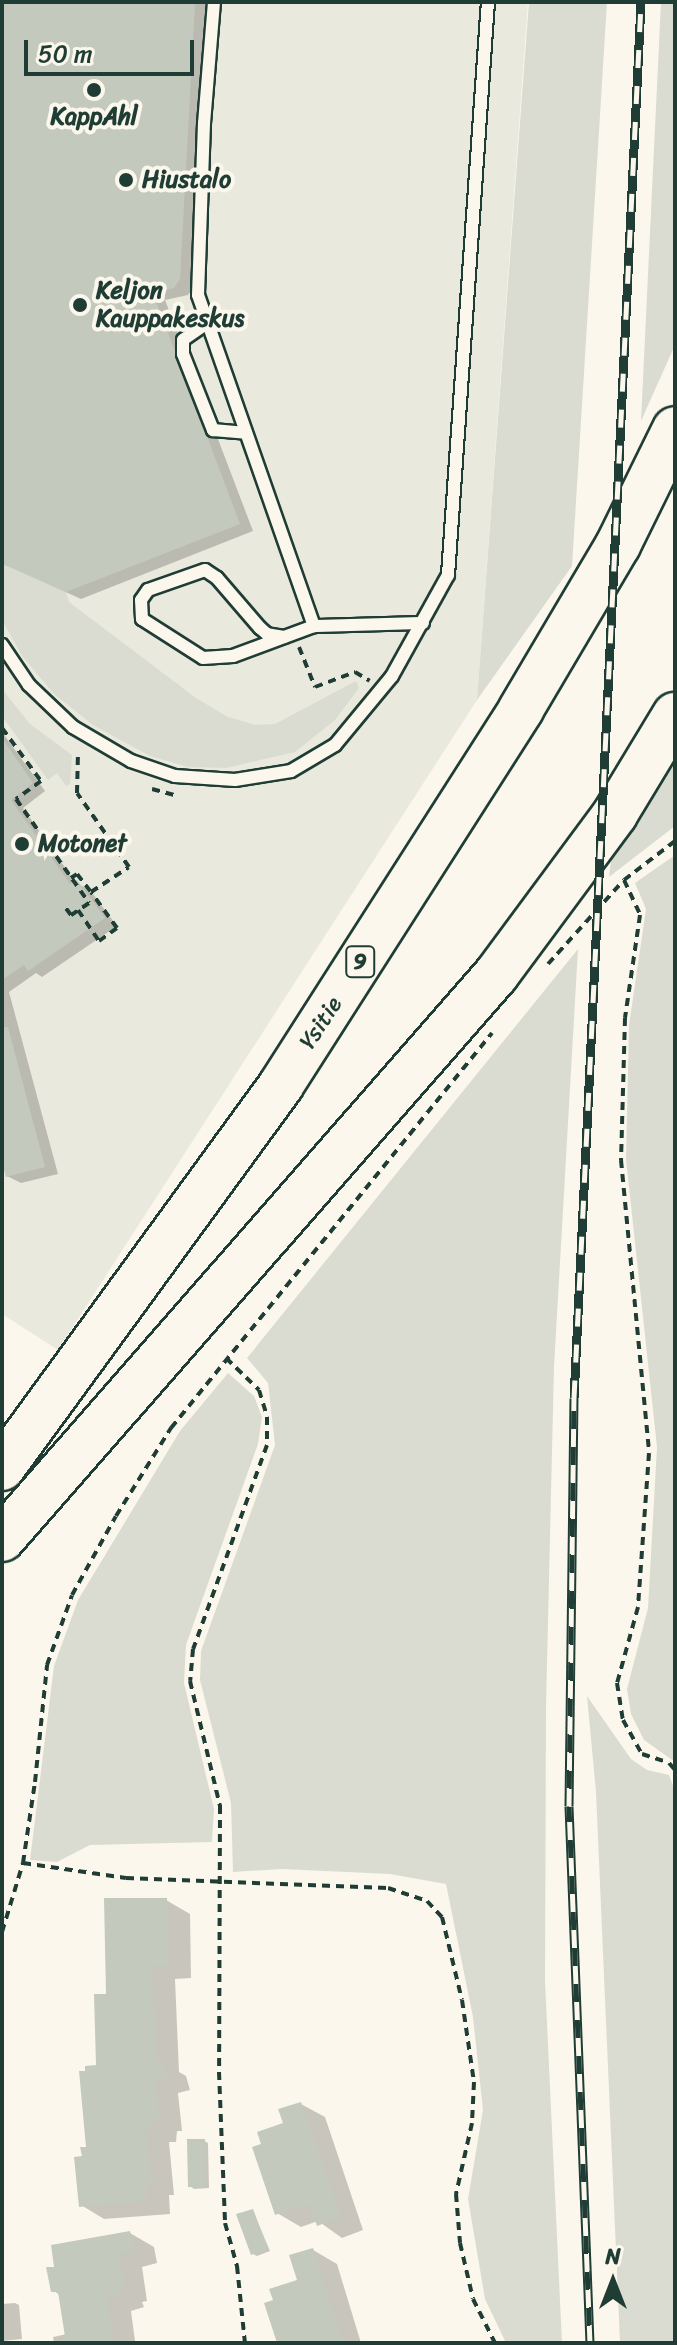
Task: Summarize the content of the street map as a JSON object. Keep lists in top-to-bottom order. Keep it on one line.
{"streets":{"highway":["9","Ysitie"]},"places":["KappAhl","Hiustalo","Keljon Kauppakeskus","Motonet"],"scale_bar":"50 m","north":"top"}
